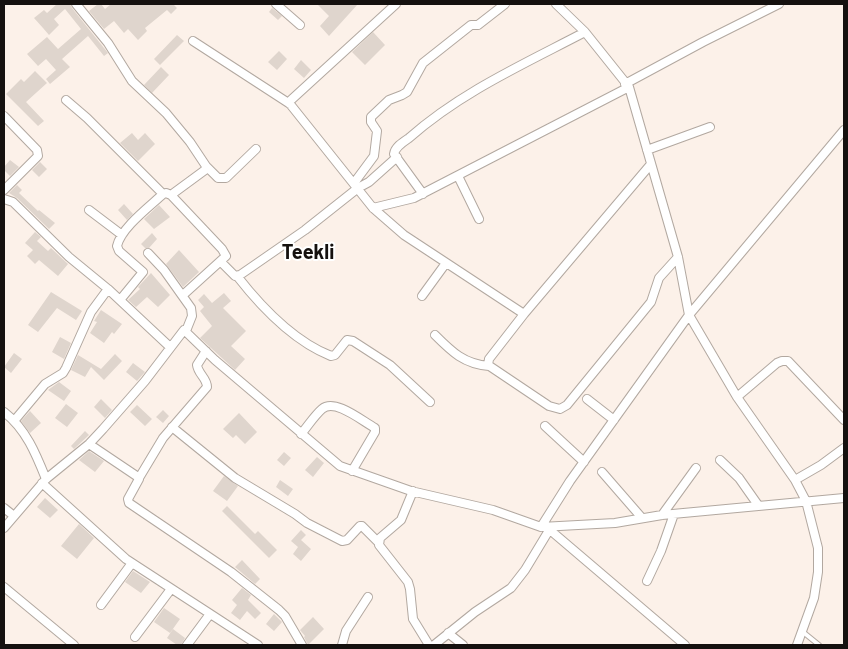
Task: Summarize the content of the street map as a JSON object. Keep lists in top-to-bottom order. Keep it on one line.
{"districts":["Teekli"]}
